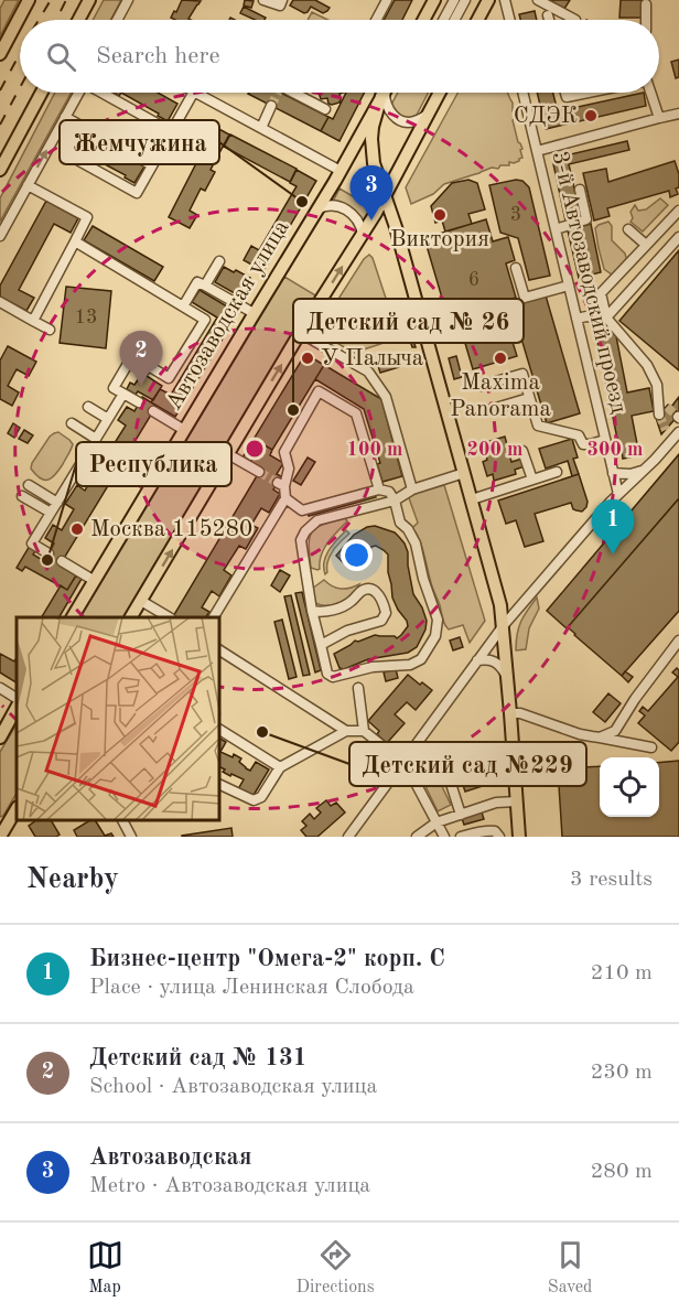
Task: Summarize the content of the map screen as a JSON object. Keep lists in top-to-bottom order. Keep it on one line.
{"streets":{"main road":["Автозаводская улица"],"street":["3-й Автозаводский проезд"]},"places":["СДЭК","Жемчужина","Виктория","У Палыча","Maxima Panorama","Детский сад № 26","Москва 115280","Республика","Детский сад №229"],"house_numbers":["3","6","13"],"page":{"search":"Search here","pins":["3","2","1"],"heading":["Nearby","3 results"],"list":[{"mark":"1","name":"Бизнес-центр \"Омега-2\" корп. C","note":"Place · улица Ленинская Слобода","value":"210 m"},{"mark":"2","name":"Детский сад № 131","note":"School · Автозаводская улица","value":"230 m"},{"mark":"3","name":"Автозаводская","note":"Metro · Автозаводская улица","value":"280 m"}],"nav":["Map","Directions","Saved"]},"rings":["100 m","200 m","300 m"]}
